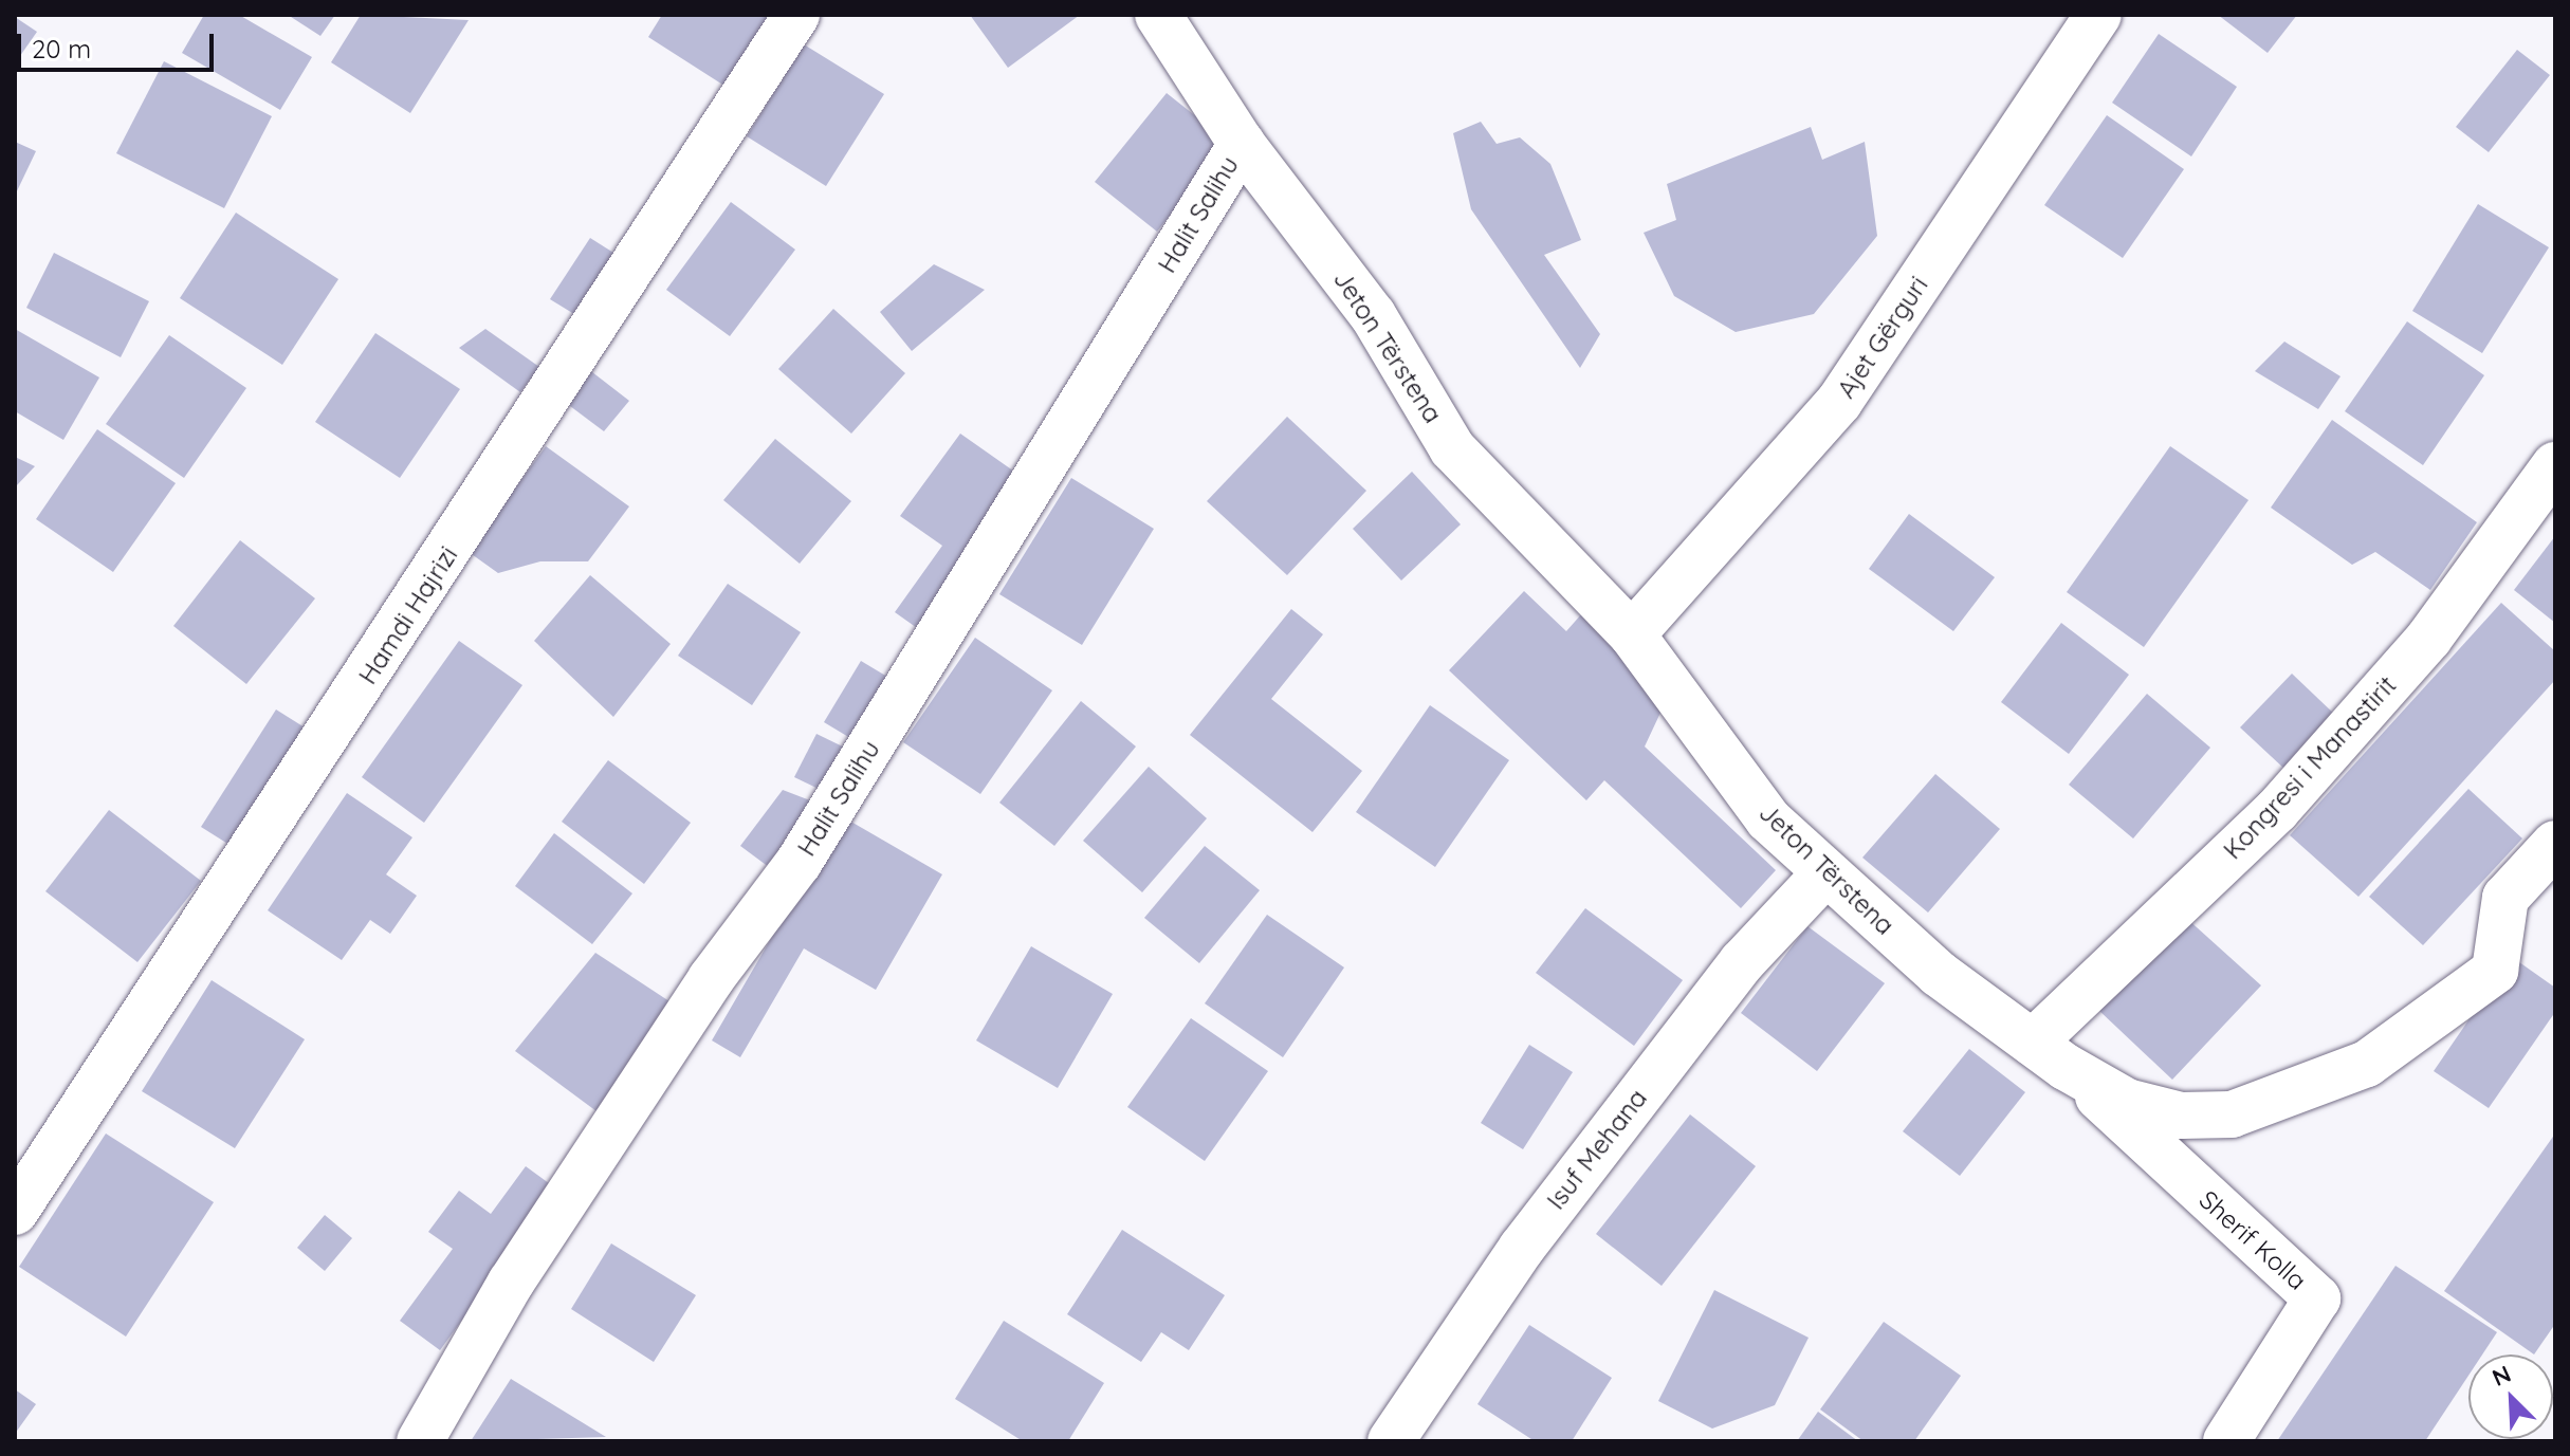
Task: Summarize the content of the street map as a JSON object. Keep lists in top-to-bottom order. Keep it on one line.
{"streets":{"street":["Halit Salihu","Ajet Gërguri","Jeton Tërstena","Hamdi Hajrizi","Kongresi i Manastirit","Isuf Mehana","Sherif Kolla"]},"crossings":[["Halit Salihu","Jeton Tërstena"],["Ajet Gërguri","Jeton Tërstena"],["Jeton Tërstena","Kongresi i Manastirit"],["Jeton Tërstena","Isuf Mehana"],["Jeton Tërstena","Sherif Kolla"],["Kongresi i Manastirit","Sherif Kolla"]],"scale_bar":"20 m","north":"top left"}
